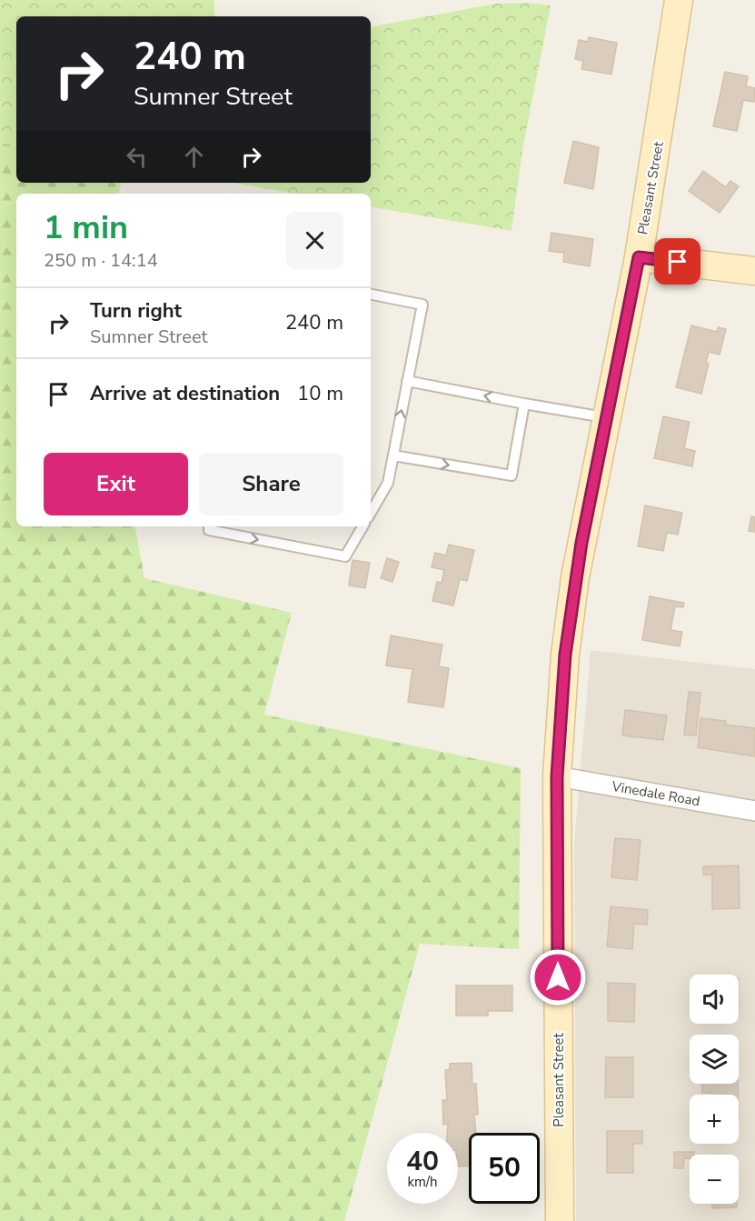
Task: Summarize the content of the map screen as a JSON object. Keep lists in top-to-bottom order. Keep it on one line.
{"streets":{"main road":["Pleasant Street"],"street":["Vinedale Road"]},"crossings":[["Pleasant Street","Vinedale Road"]],"page":{"turn":["240 m","Sumner Street"],"heading":["1 min","250 m · 14:14"],"list":[{"name":"Turn right","note":"Sumner Street","value":"240 m"},{"name":"Arrive at destination","value":"10 m"}],"buttons":["Exit","Share"],"map_buttons":["+","−"],"speed":"40 km/h","limit":"50"}}
